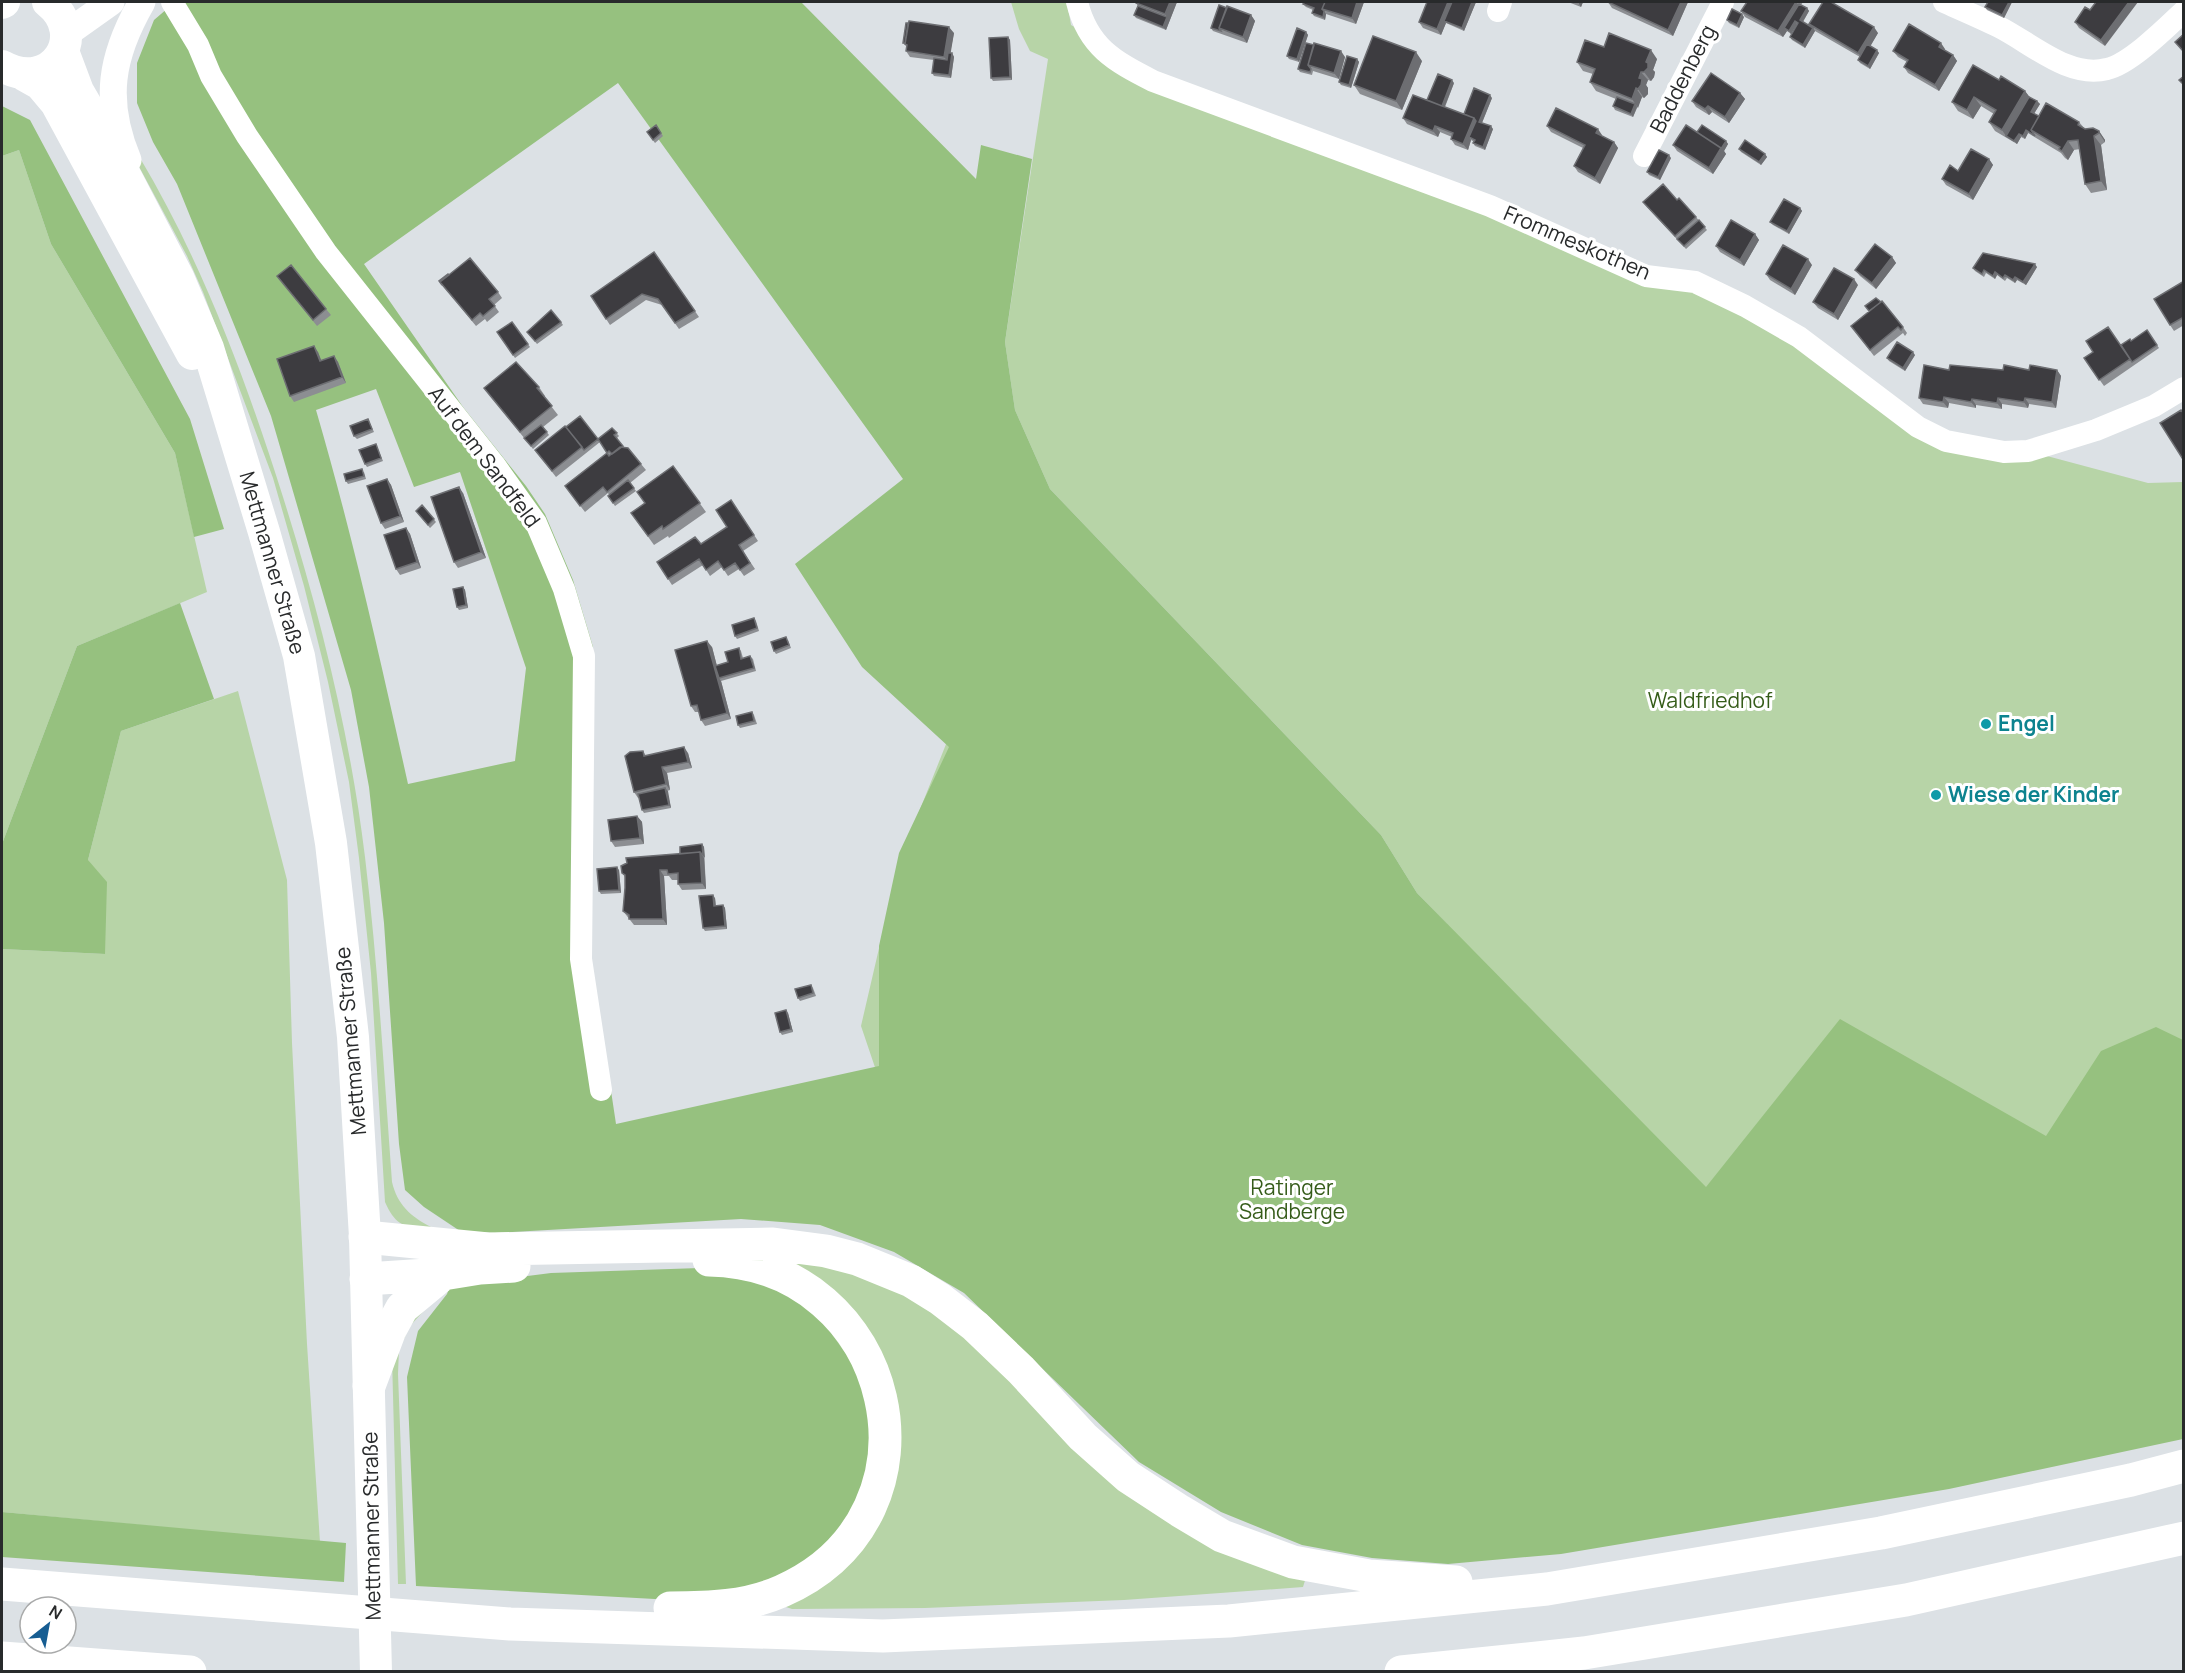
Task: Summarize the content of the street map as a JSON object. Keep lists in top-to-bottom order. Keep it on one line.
{"streets":{"main road":["Mettmanner Straße"],"street":["Baddenberg","Frommeskothen","Auf dem Sandfeld"]},"parks":["Waldfriedhof","Ratinger Sandberge"],"places":["Engel","Wiese der Kinder"],"north":"top right"}
